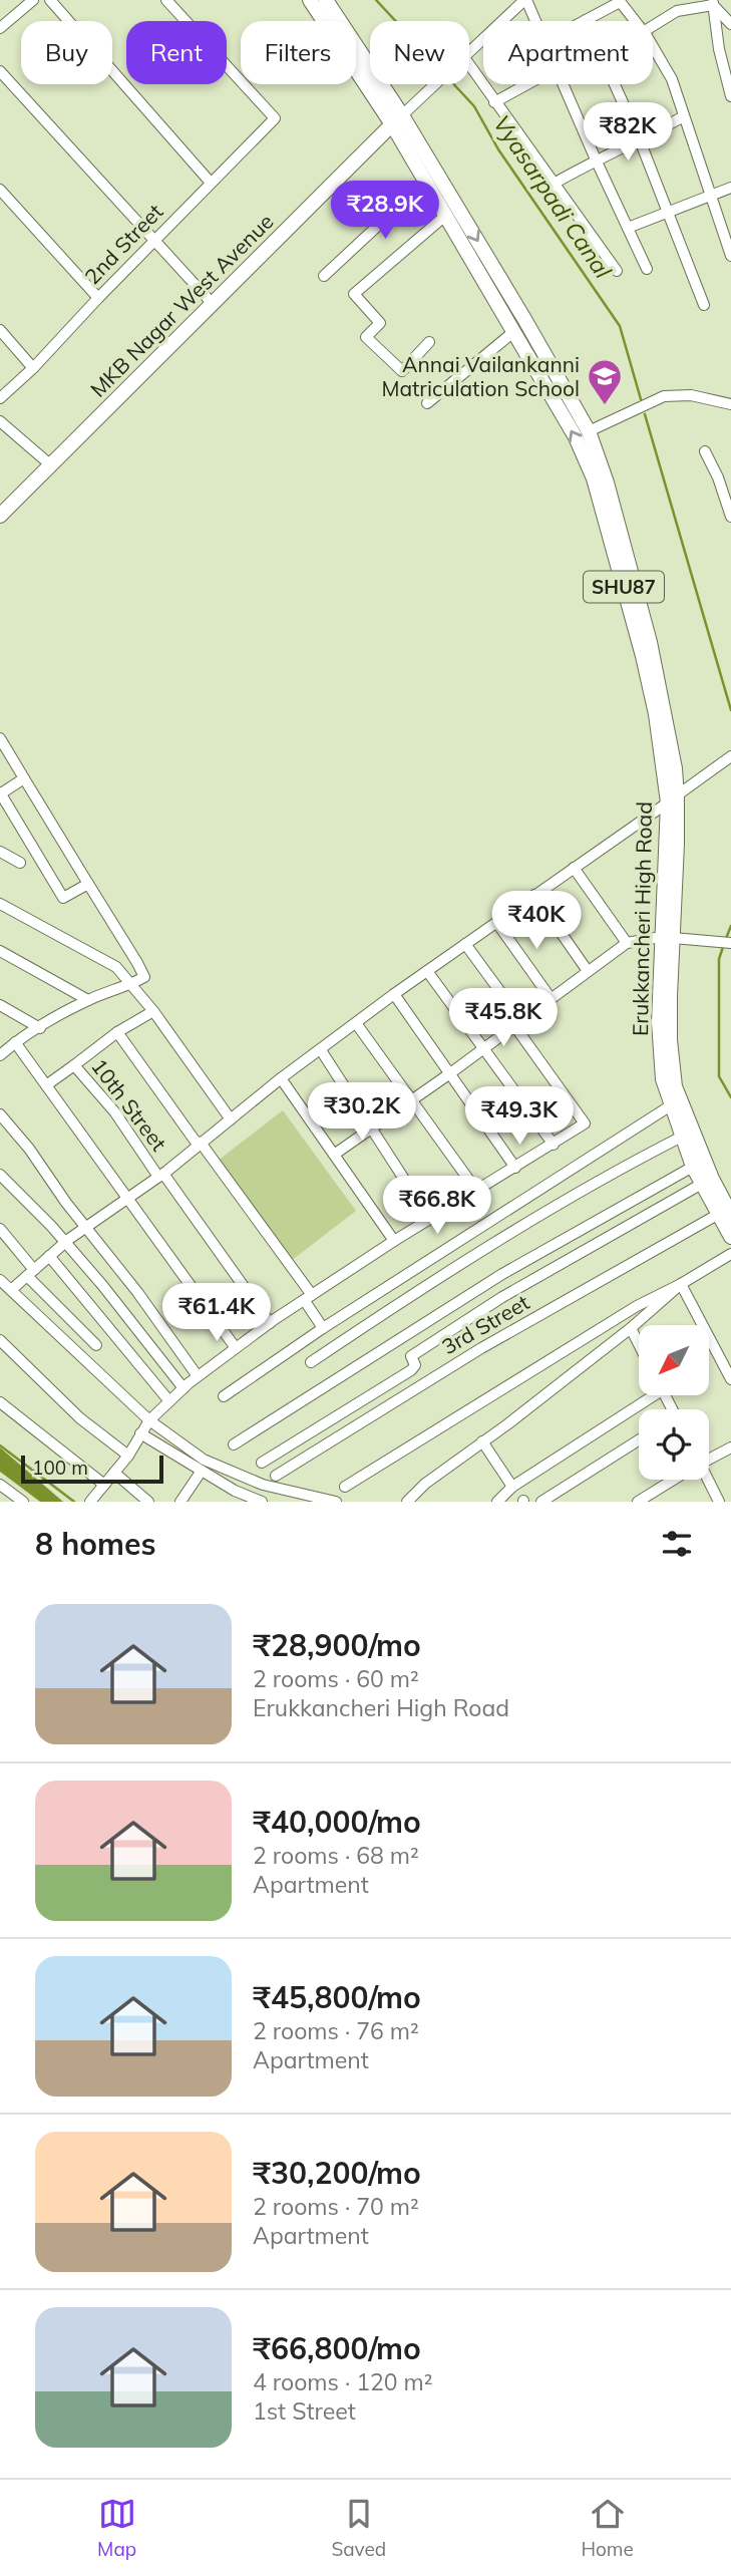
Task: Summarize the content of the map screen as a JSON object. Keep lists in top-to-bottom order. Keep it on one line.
{"streets":{"main road":["MKB Nagar West Avenue","SHU87","Erukkancheri High Road"],"street":["2nd Street","10th Street","3rd Street"]},"crossings":[["MKB Nagar West Avenue","SHU87"],["MKB Nagar West Avenue","Erukkancheri High Road"],["SHU87","Erukkancheri High Road"],["SHU87","3rd Street"],["Erukkancheri High Road","3rd Street"]],"water":["Vyasarpadi Canal"],"places":{"school or university":["Annai Vailankanni Matriculation School"]},"scale_bar":"100 m","north":"bottom left","page":{"chip":["Buy","Rent","Filters","New","Apartment"],"price":["₹82K","₹28.9K","₹40K","₹45.8K","₹30.2K","₹49.3K","₹66.8K","₹61.4K"],"scale":"100 m","heading":"8 homes","list":[{"name":"₹28,900/mo","note":"2 rooms · 60 m² · Erukkancheri High Road"},{"name":"₹40,000/mo","note":"2 rooms · 68 m² · Apartment"},{"name":"₹45,800/mo","note":"2 rooms · 76 m² · Apartment"},{"name":"₹30,200/mo","note":"2 rooms · 70 m² · Apartment"},{"name":"₹66,800/mo","note":"4 rooms · 120 m² · 1st Street"}],"tabs":["Map","Saved","Home"]}}
